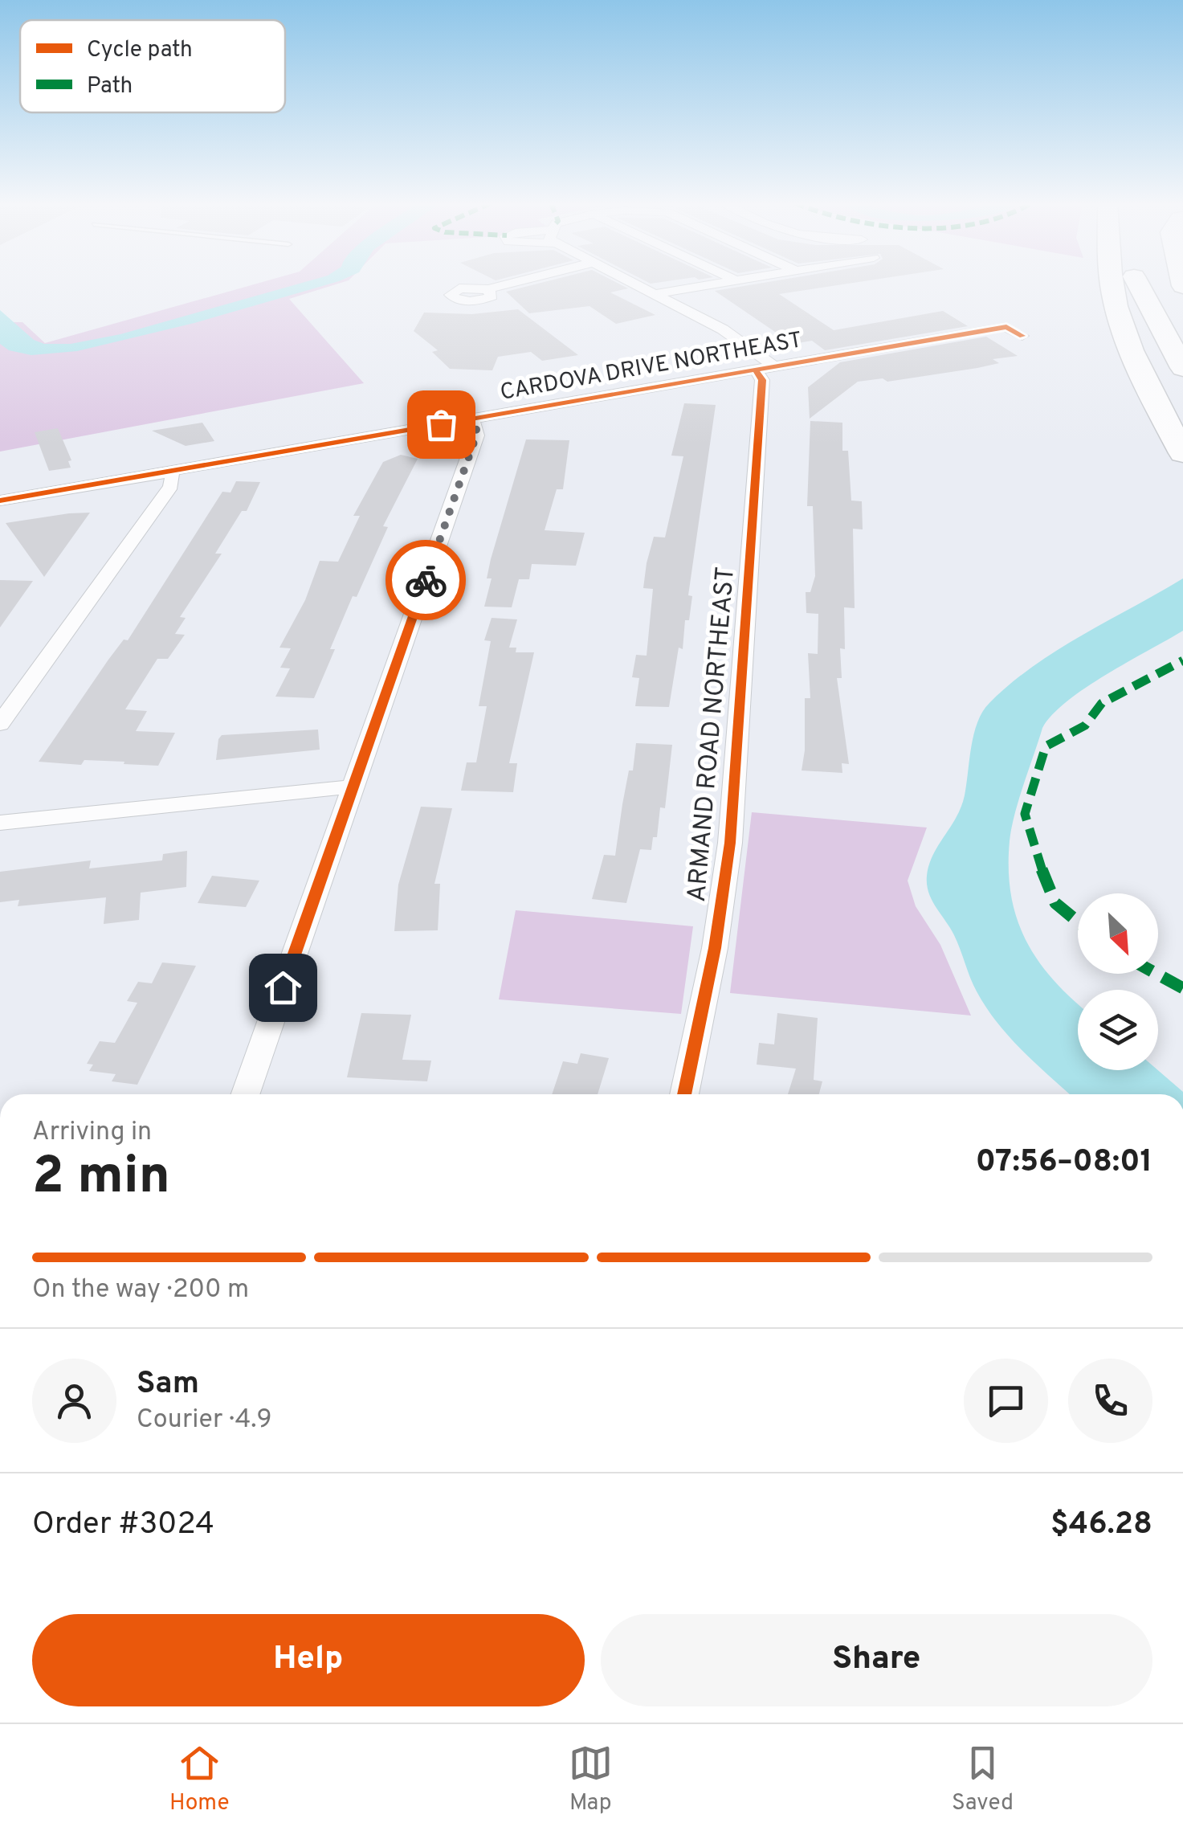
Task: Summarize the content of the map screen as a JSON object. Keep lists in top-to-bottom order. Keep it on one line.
{"streets":{"street":["CARDOVA DRIVE NORTHEAST","ARMAND ROAD NORTHEAST"]},"crossings":[["CARDOVA DRIVE NORTHEAST","ARMAND ROAD NORTHEAST"]],"legend":["Cycle path","Path"],"north":"bottom right","page":{"heading":["2 min","Arriving in","07:56–08:01"],"panel":["Sam","Courier · 4.9","Order #3024","$46.28"],"bar":"On the way · 200 m","buttons":["Help","Share"],"tabs":["Home","Map","Saved"]}}
